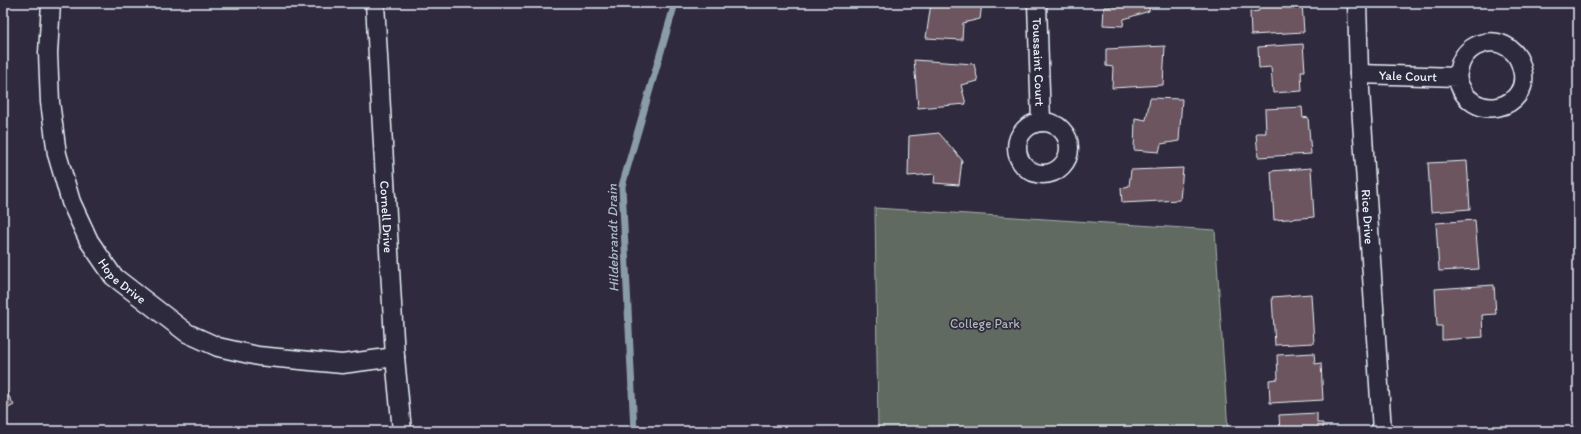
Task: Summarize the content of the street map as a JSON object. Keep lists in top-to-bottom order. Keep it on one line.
{"streets":{"street":["Toussaint Court","Yale Court","Cornell Drive","Rice Drive","Hope Drive"]},"crossings":[["Yale Court","Rice Drive"],["Cornell Drive","Hope Drive"]],"water":["Hildebrandt Drain"],"parks":["College Park"]}
